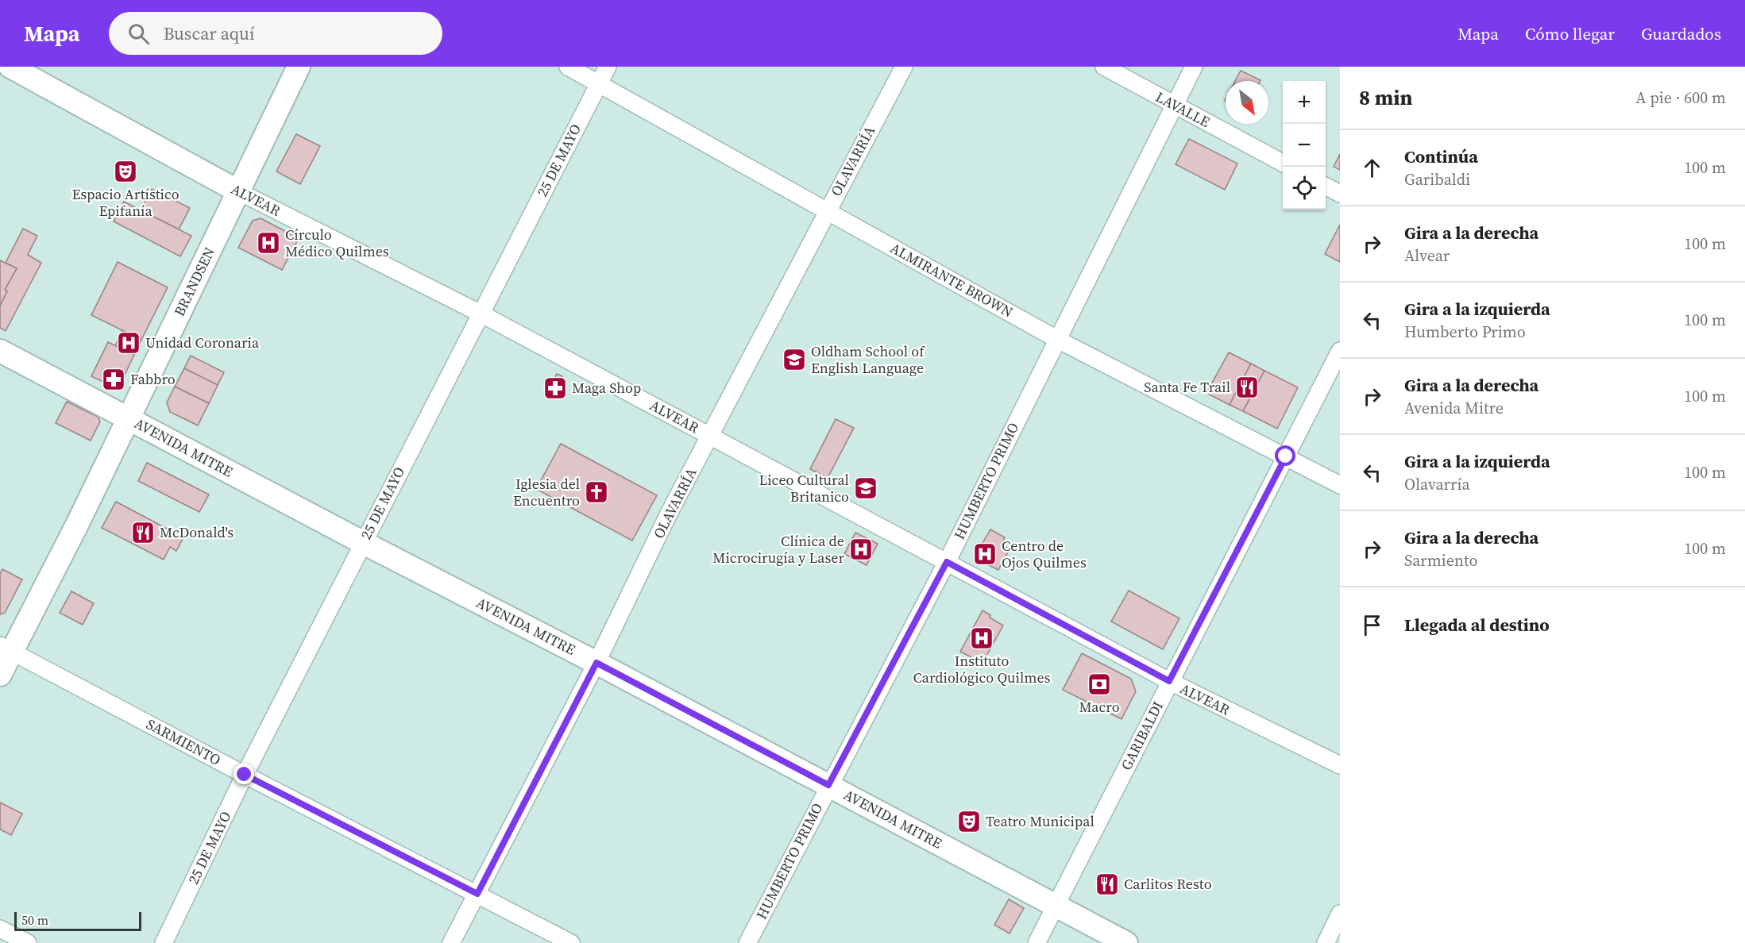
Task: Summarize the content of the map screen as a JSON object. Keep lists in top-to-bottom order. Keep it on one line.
{"streets":{"main road":["ALVEAR","BRANDSEN","AVENIDA MITRE"],"street":["LAVALLE","25 DE MAYO","OLAVARRÍA","ALMIRANTE BROWN","HUMBERTO PRIMO","GARIBALDI","SARMIENTO"]},"crossings":[["LAVALLE","HUMBERTO PRIMO"],["25 DE MAYO","ALVEAR"],["25 DE MAYO","ALMIRANTE BROWN"],["25 DE MAYO","AVENIDA MITRE"],["25 DE MAYO","SARMIENTO"],["OLAVARRÍA","ALVEAR"],["OLAVARRÍA","ALMIRANTE BROWN"],["OLAVARRÍA","AVENIDA MITRE"],["OLAVARRÍA","SARMIENTO"],["ALVEAR","BRANDSEN"],["ALVEAR","HUMBERTO PRIMO"],["ALVEAR","GARIBALDI"],["ALMIRANTE BROWN","HUMBERTO PRIMO"],["ALMIRANTE BROWN","GARIBALDI"],["BRANDSEN","AVENIDA MITRE"],["BRANDSEN","SARMIENTO"],["AVENIDA MITRE","HUMBERTO PRIMO"],["AVENIDA MITRE","GARIBALDI"]],"places":{"theatre":["Espacio Artístico Epifanía","Teatro Municipal"],"hospital":["Círculo Médico Quilmes","Unidad Coronaria","Clínica de Microcirugía y Laser","Centro de Ojos Quilmes","Instituto Cardiológico Quilmes"],"school or university":["Oldham School of English Language","Liceo Cultural Britanico"],"pharmacy":["Fabbro","Maga Shop"],"restaurant":["Santa Fe Trail","McDonald's","Carlitos Resto"],"church":["Iglesia del Encuentro"],"bank":["Macro"]},"scale_bar":"50 m","north":"bottom right","page":{"header":"Mapa","search":"Buscar aquí","nav":["Mapa","Cómo llegar","Guardados"],"heading":["8 min","A pie · 600 m"],"map_buttons":["+","−"],"list":[["Continúa","Garibaldi","100 m"],["Gira a la derecha","Alvear","100 m"],["Gira a la izquierda","Humberto Primo","100 m"],["Gira a la derecha","Avenida Mitre","100 m"],["Gira a la izquierda","Olavarría","100 m"],["Gira a la derecha","Sarmiento","100 m"],"Llegada al destino"],"scale":"50 m"}}
